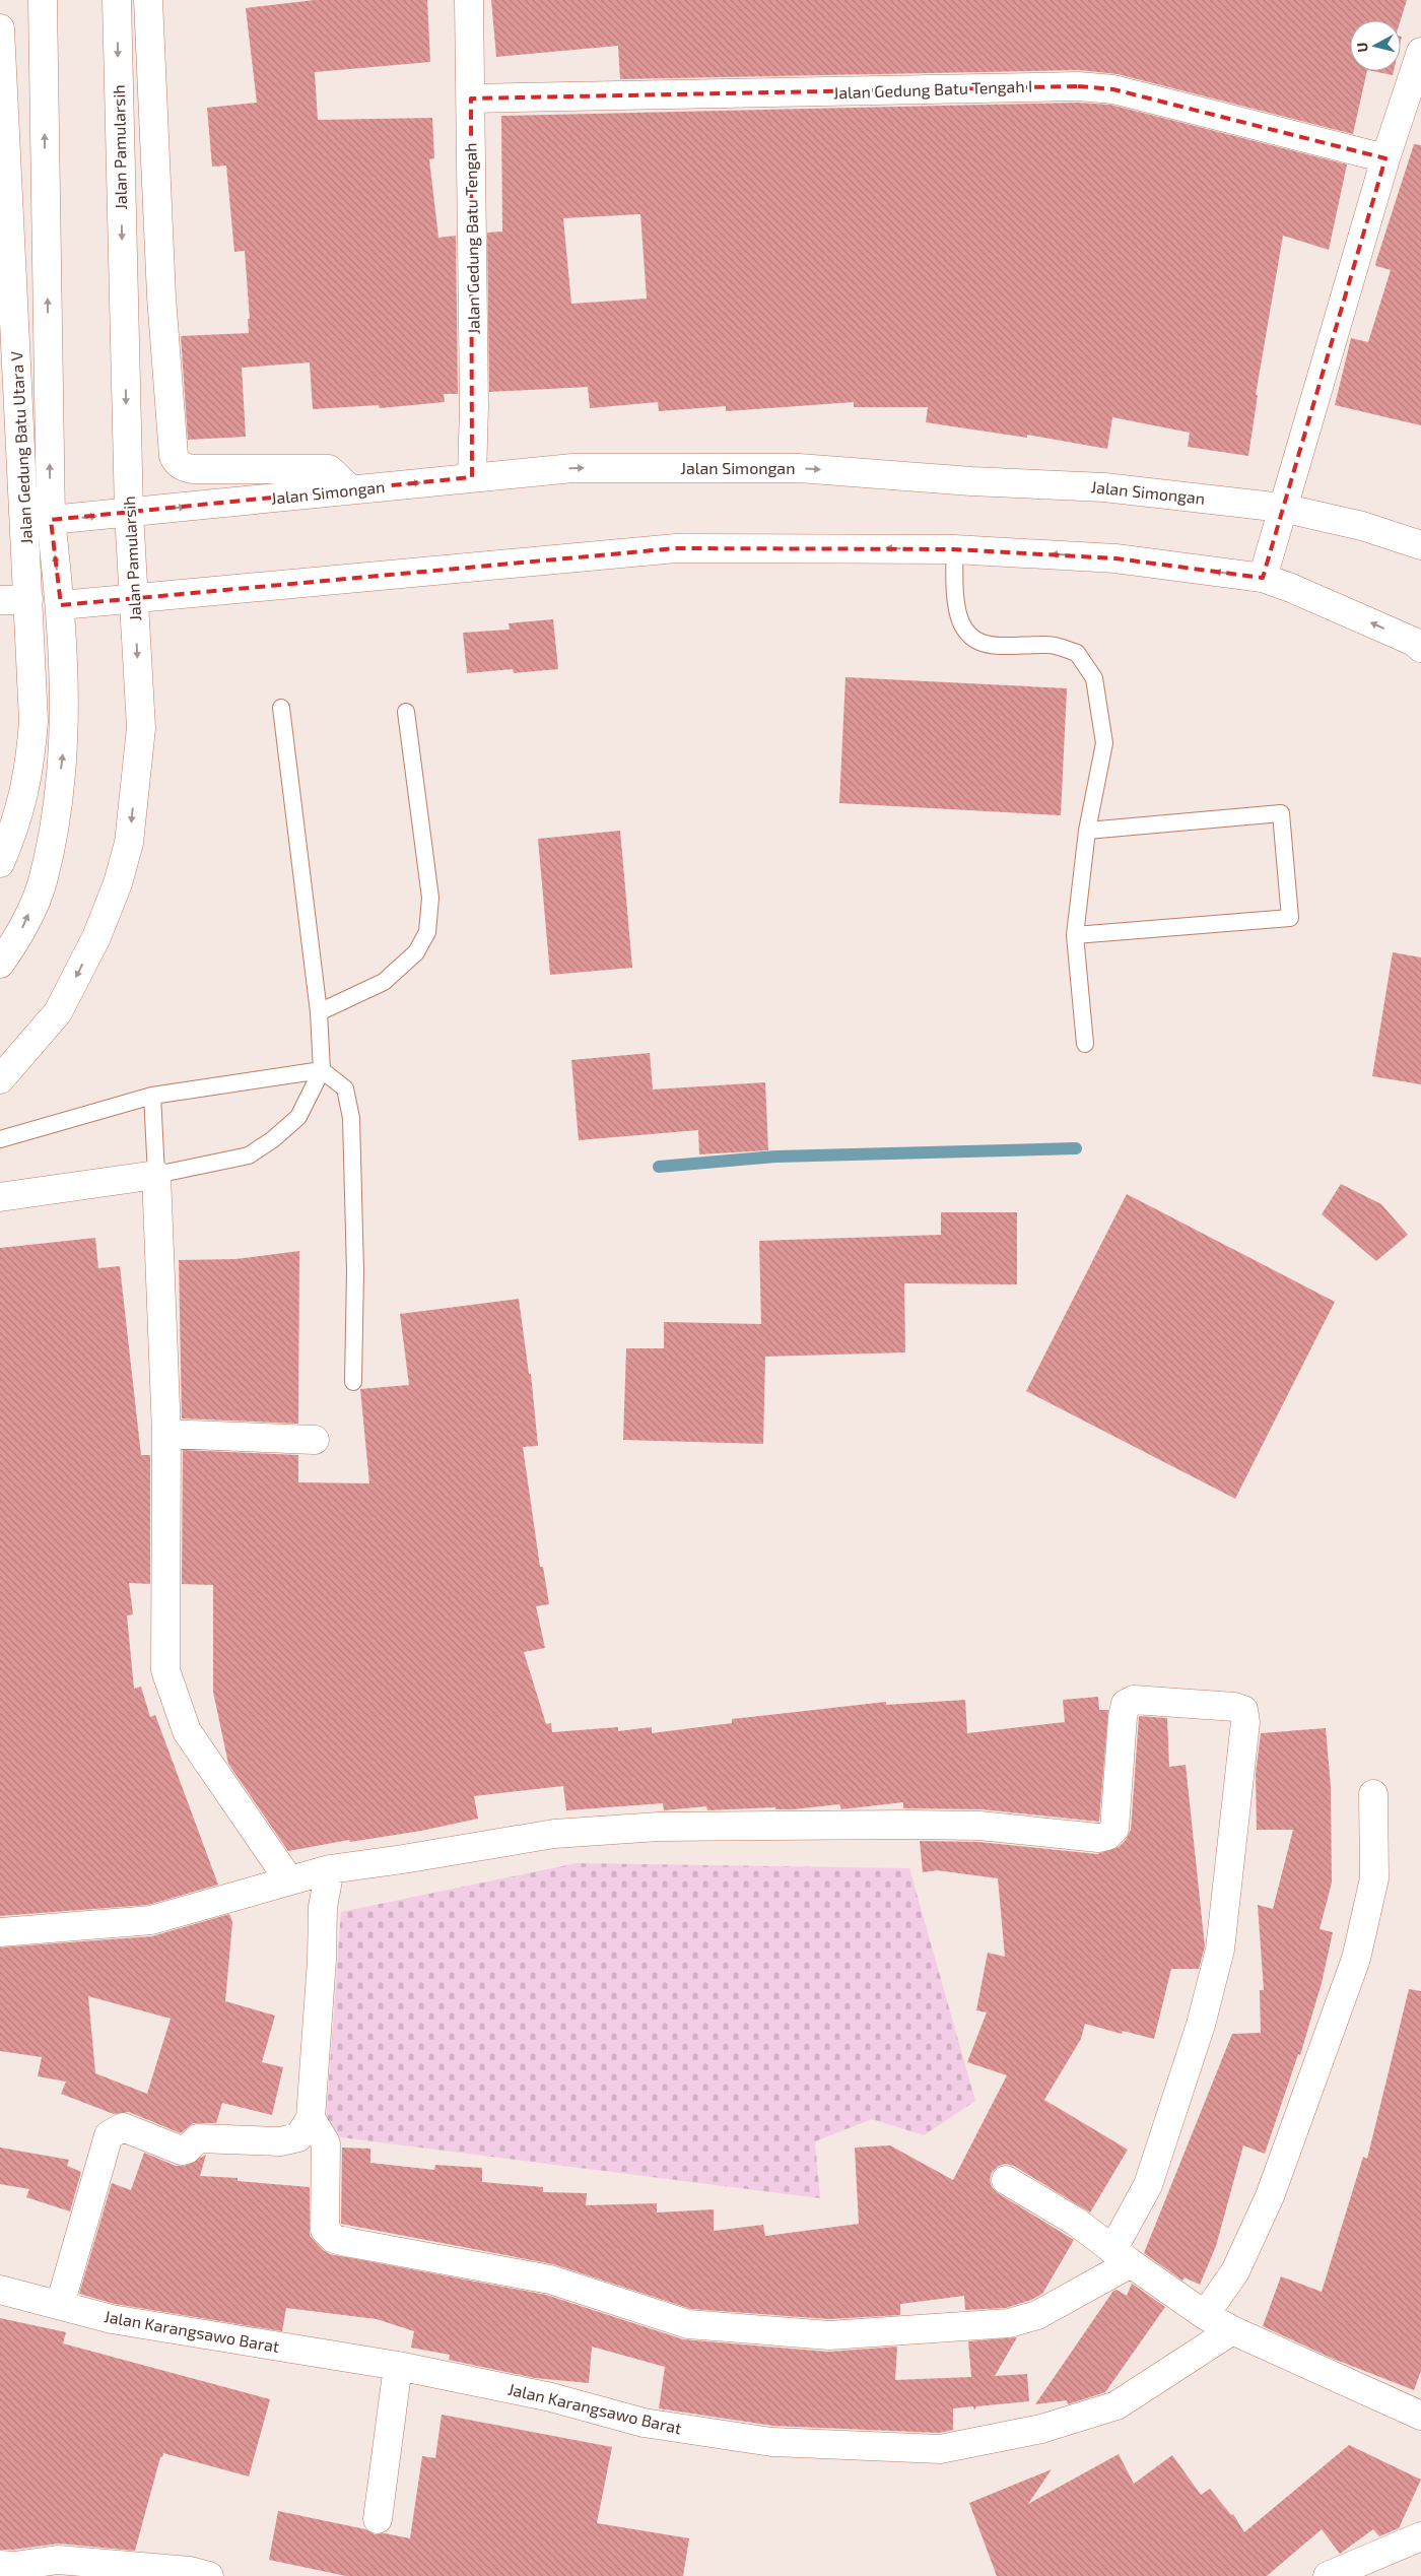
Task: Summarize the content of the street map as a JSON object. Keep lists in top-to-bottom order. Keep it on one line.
{"streets":{"main road":["Jalan Gedung Batu Tengah I","Jalan Pamularsih","Jalan Gedung Batu Tengah","Jalan Gedung Batu Utara V","Jalan Simongan","Jalan Karangsawo Barat"]},"crossings":[["Jalan Gedung Batu Tengah I","Jalan Gedung Batu Tengah"],["Jalan Pamularsih","Jalan Simongan"],["Jalan Gedung Batu Tengah","Jalan Simongan"]],"north":"left"}
